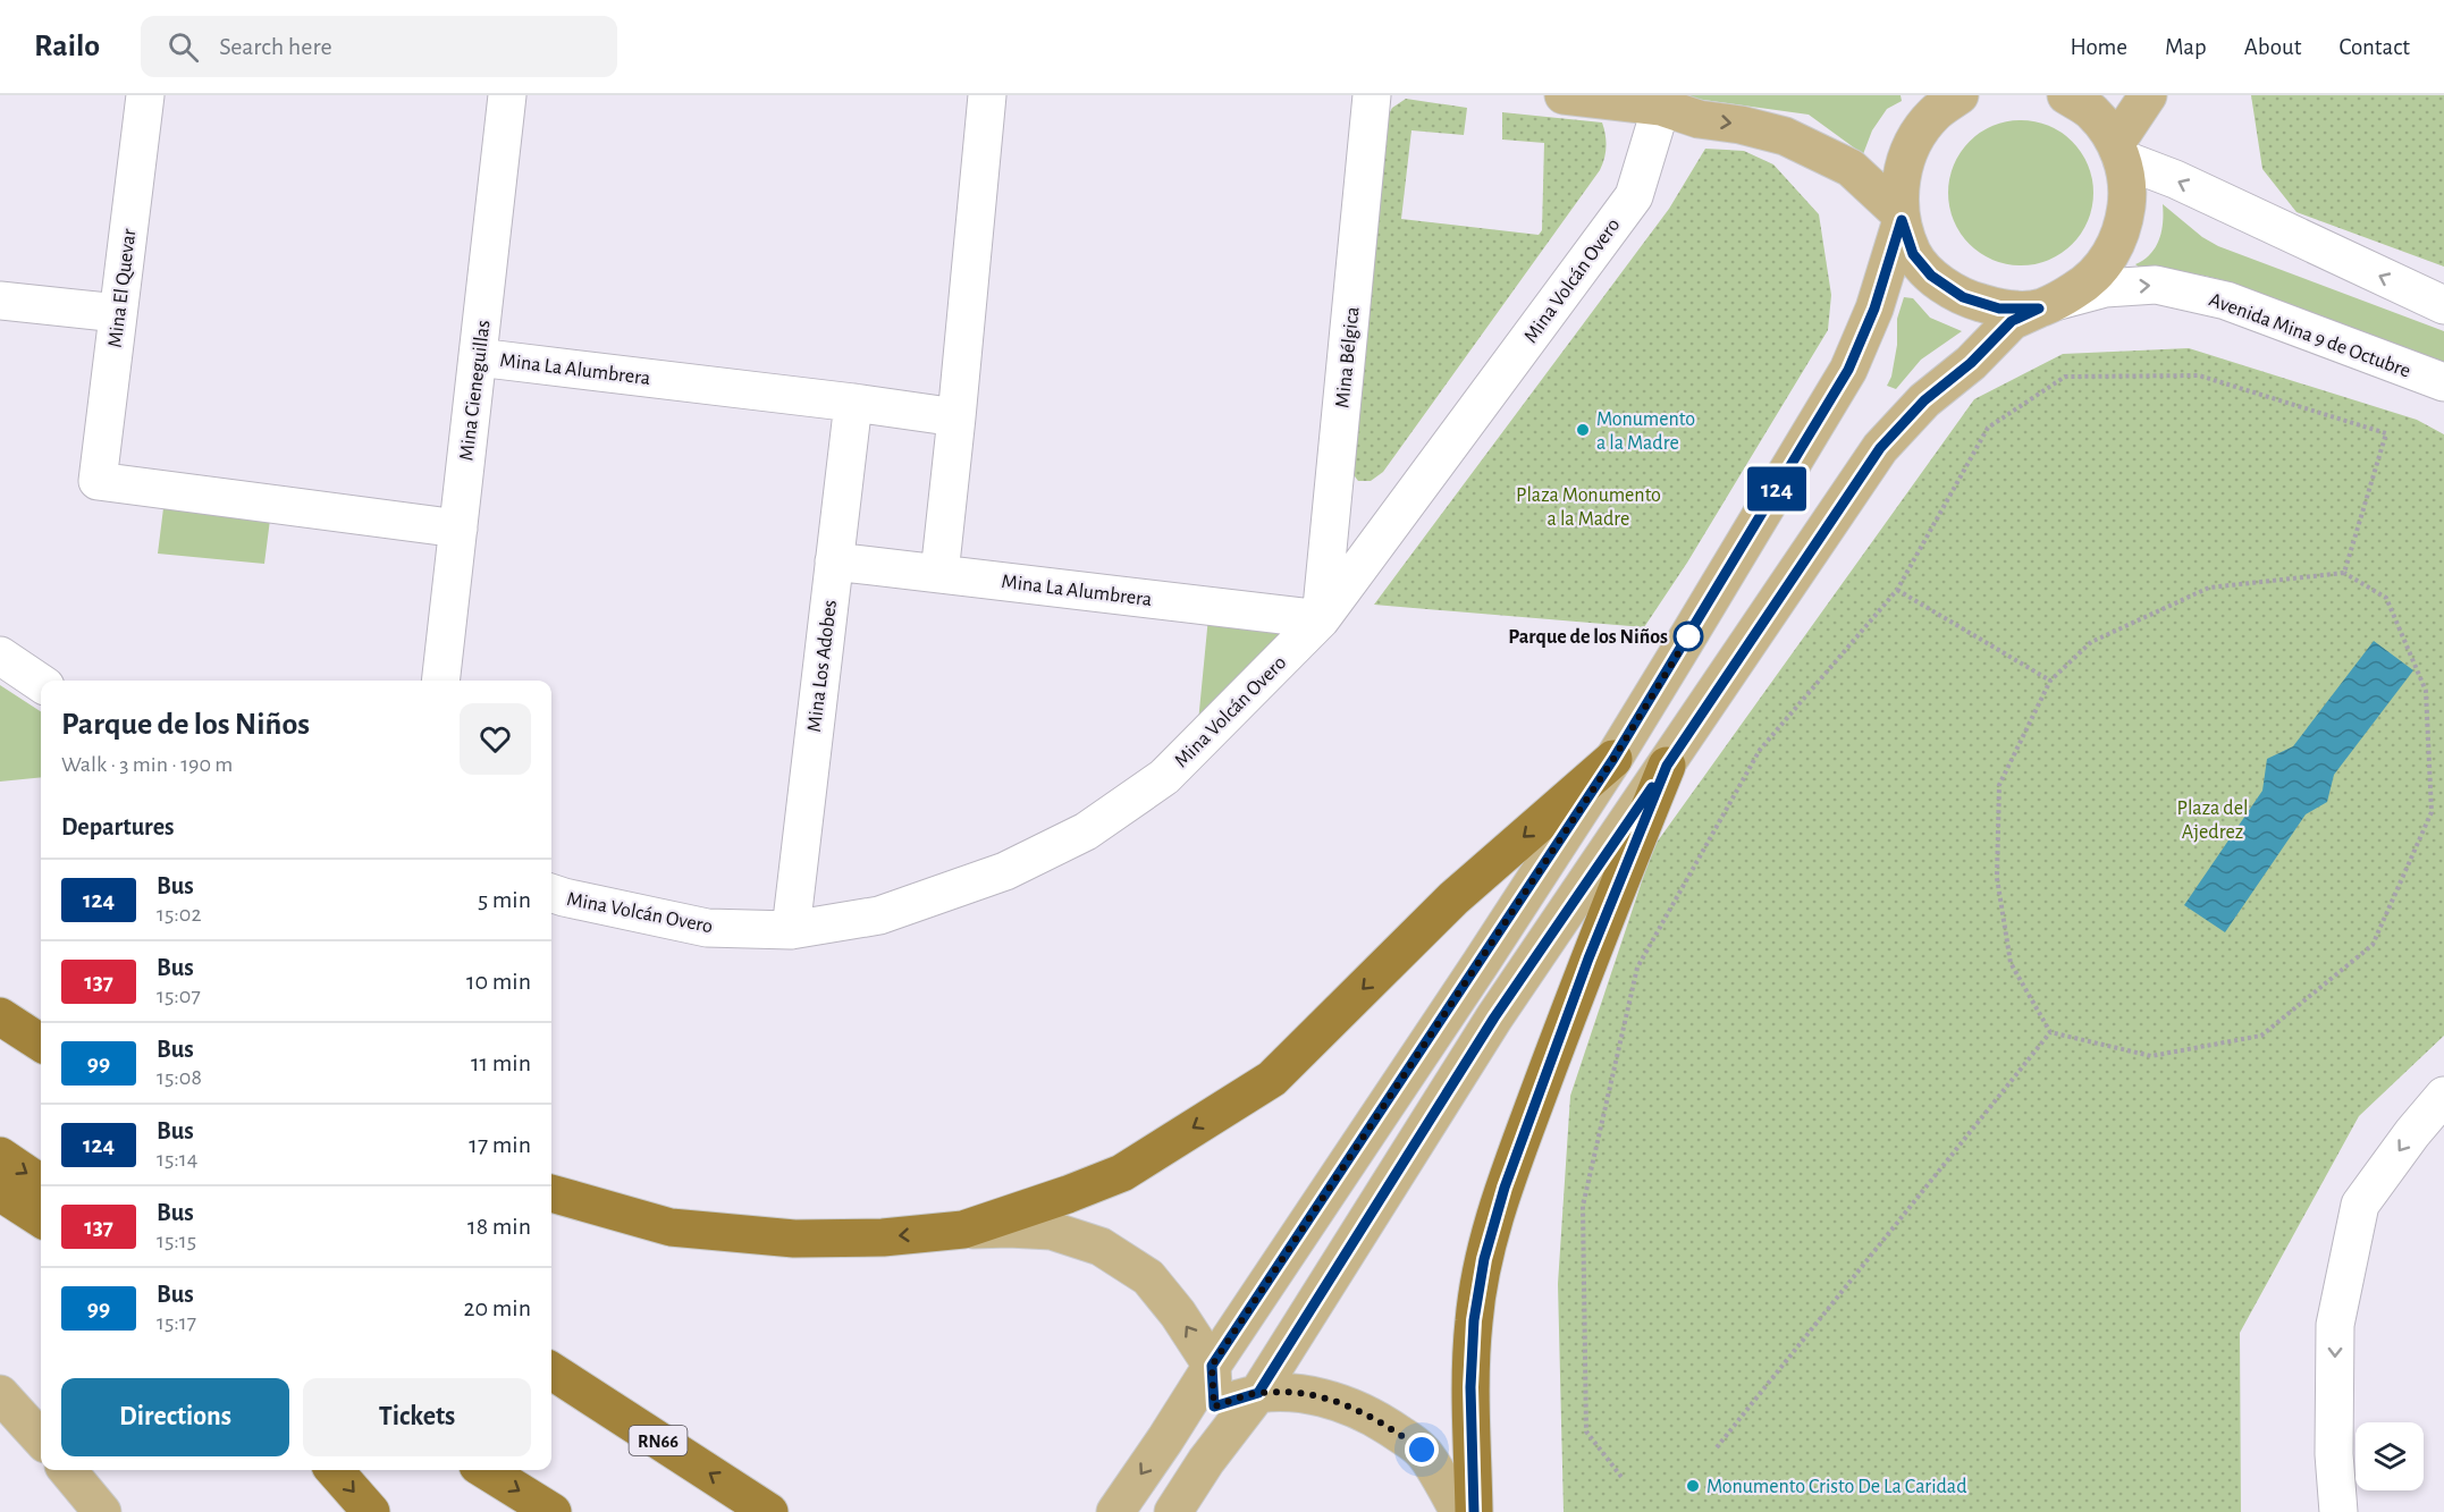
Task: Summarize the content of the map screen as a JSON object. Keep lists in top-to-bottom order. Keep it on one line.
{"streets":{"highway":["RN66"],"street":["Mina Volcán Overo","Mina El Quevar","Avenida Mina 9 de Octubre","Mina Bélgica","Mina La Alumbrera","Mina Cieneguillas","Mina Los Adobes"]},"crossings":[["Mina Volcán Overo","Mina Bélgica"],["Mina Volcán Overo","Mina La Alumbrera"],["Mina Volcán Overo","Mina Los Adobes"],["Mina El Quevar","Mina Cieneguillas"],["Mina Bélgica","Mina La Alumbrera"],["Mina La Alumbrera","Mina Cieneguillas"],["Mina La Alumbrera","Mina Los Adobes"]],"parks":["Plaza Monumento a la Madre","Plaza del Ajedrez"],"places":["Monumento a la Madre","Parque de los Niños","Monumento Cristo De La Caridad"],"lines":["bus line 124"],"page":{"header":"Railo","search":"Search here","nav":["Home","Map","About","Contact"],"on_map":"124","heading":[["Parque de los Niños","Walk · 3 min · 190 m"],"Departures"],"list":[{"mark":"124","name":"Bus","note":"15:02","value":"5 min"},{"mark":"137","name":"Bus","note":"15:07","value":"10 min"},{"mark":"99","name":"Bus","note":"15:08","value":"11 min"},{"mark":"124","name":"Bus","note":"15:14","value":"17 min"},{"mark":"137","name":"Bus","note":"15:15","value":"18 min"},{"mark":"99","name":"Bus","note":"15:17","value":"20 min"}],"buttons":["Directions","Tickets"]}}
